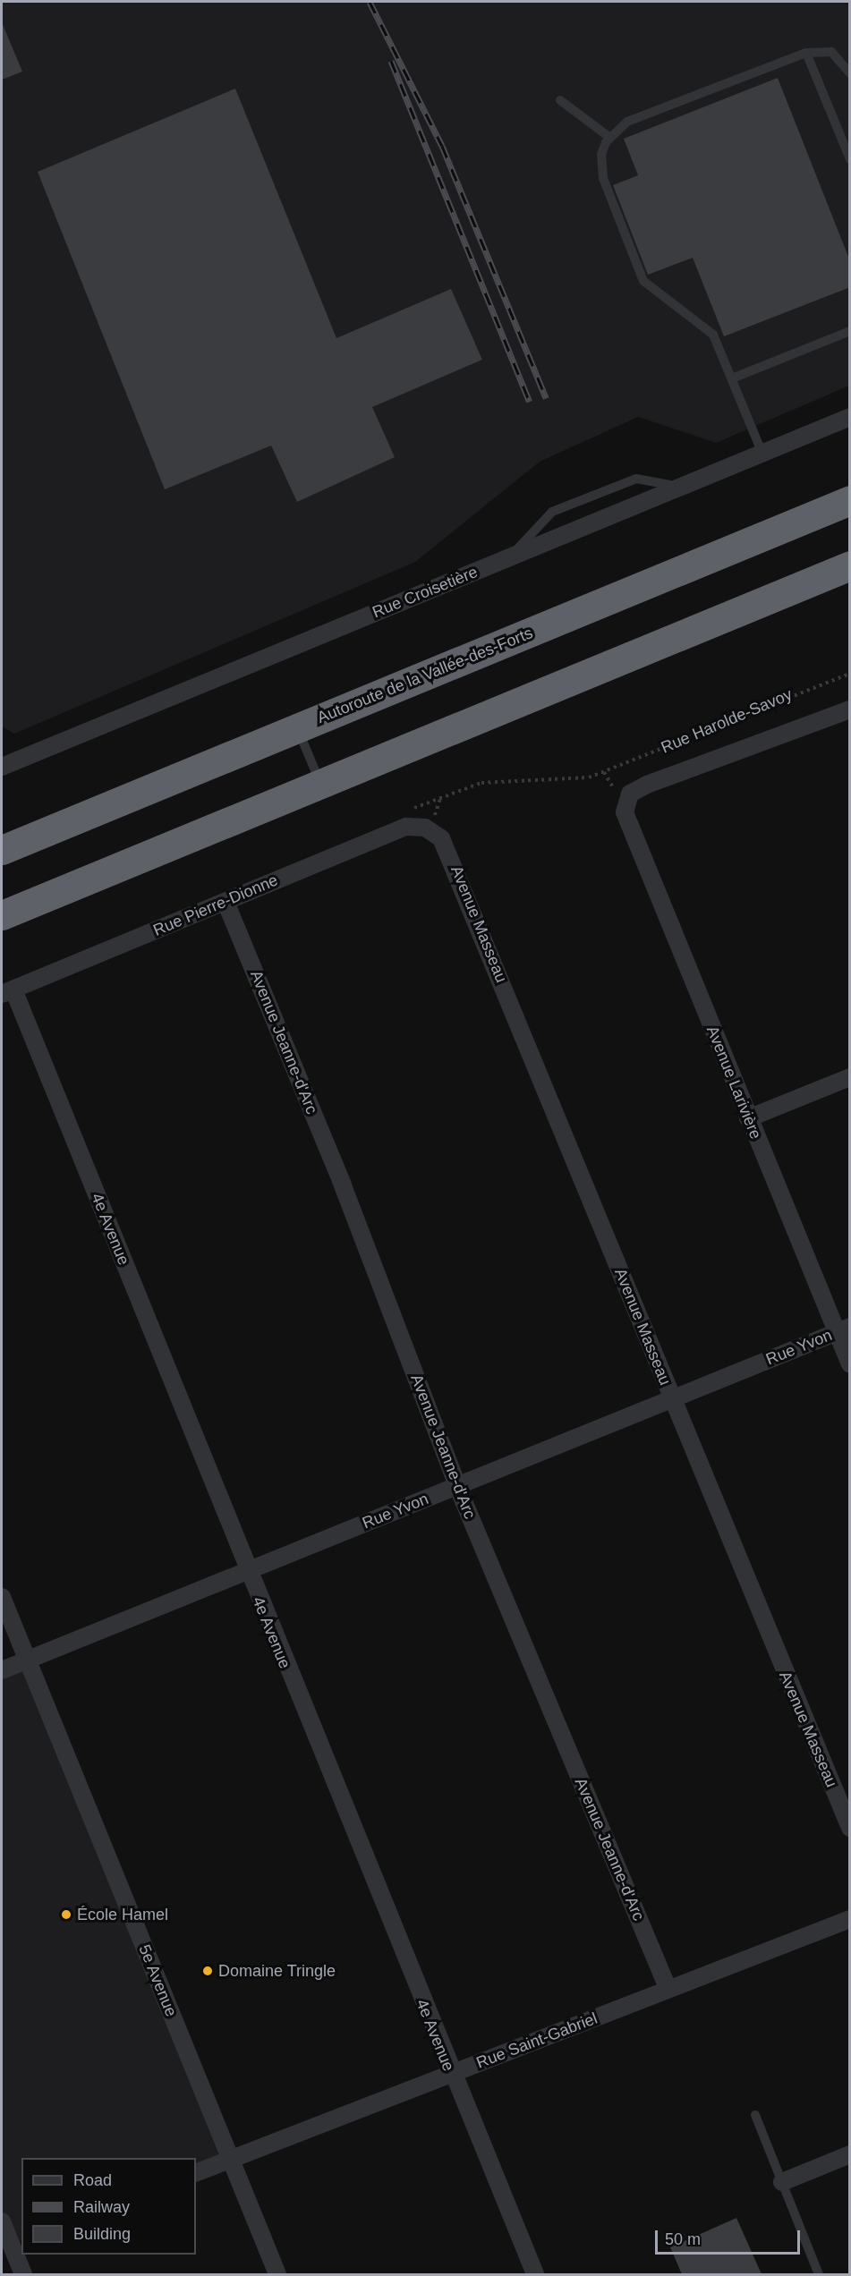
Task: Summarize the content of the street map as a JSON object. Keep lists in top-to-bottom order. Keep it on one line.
{"streets":{"highway":["Autoroute de la Vallée-des-Forts"],"street":["Rue Croisetière","Rue Harolde-Savoy","Rue Pierre-Dionne","Avenue Masseau","Avenue Jeanne-d'Arc","Avenue Larivière","4e Avenue","Rue Yvon","5e Avenue","Rue Saint-Gabriel"]},"crossings":[["Rue Harolde-Savoy","Rue Pierre-Dionne"],["Rue Harolde-Savoy","Avenue Masseau"],["Rue Harolde-Savoy","Avenue Larivière"],["Rue Pierre-Dionne","Avenue Masseau"],["Rue Pierre-Dionne","Avenue Jeanne-d'Arc"],["Rue Pierre-Dionne","4e Avenue"],["Avenue Masseau","Rue Yvon"],["Avenue Jeanne-d'Arc","Rue Yvon"],["Avenue Jeanne-d'Arc","Rue Saint-Gabriel"],["Avenue Larivière","Rue Yvon"],["4e Avenue","Rue Yvon"],["4e Avenue","Rue Saint-Gabriel"],["Rue Yvon","5e Avenue"],["5e Avenue","Rue Saint-Gabriel"]],"places":["École Hamel","Domaine Tringle"],"legend":["Road","Railway","Building"],"scale_bar":"50 m"}
